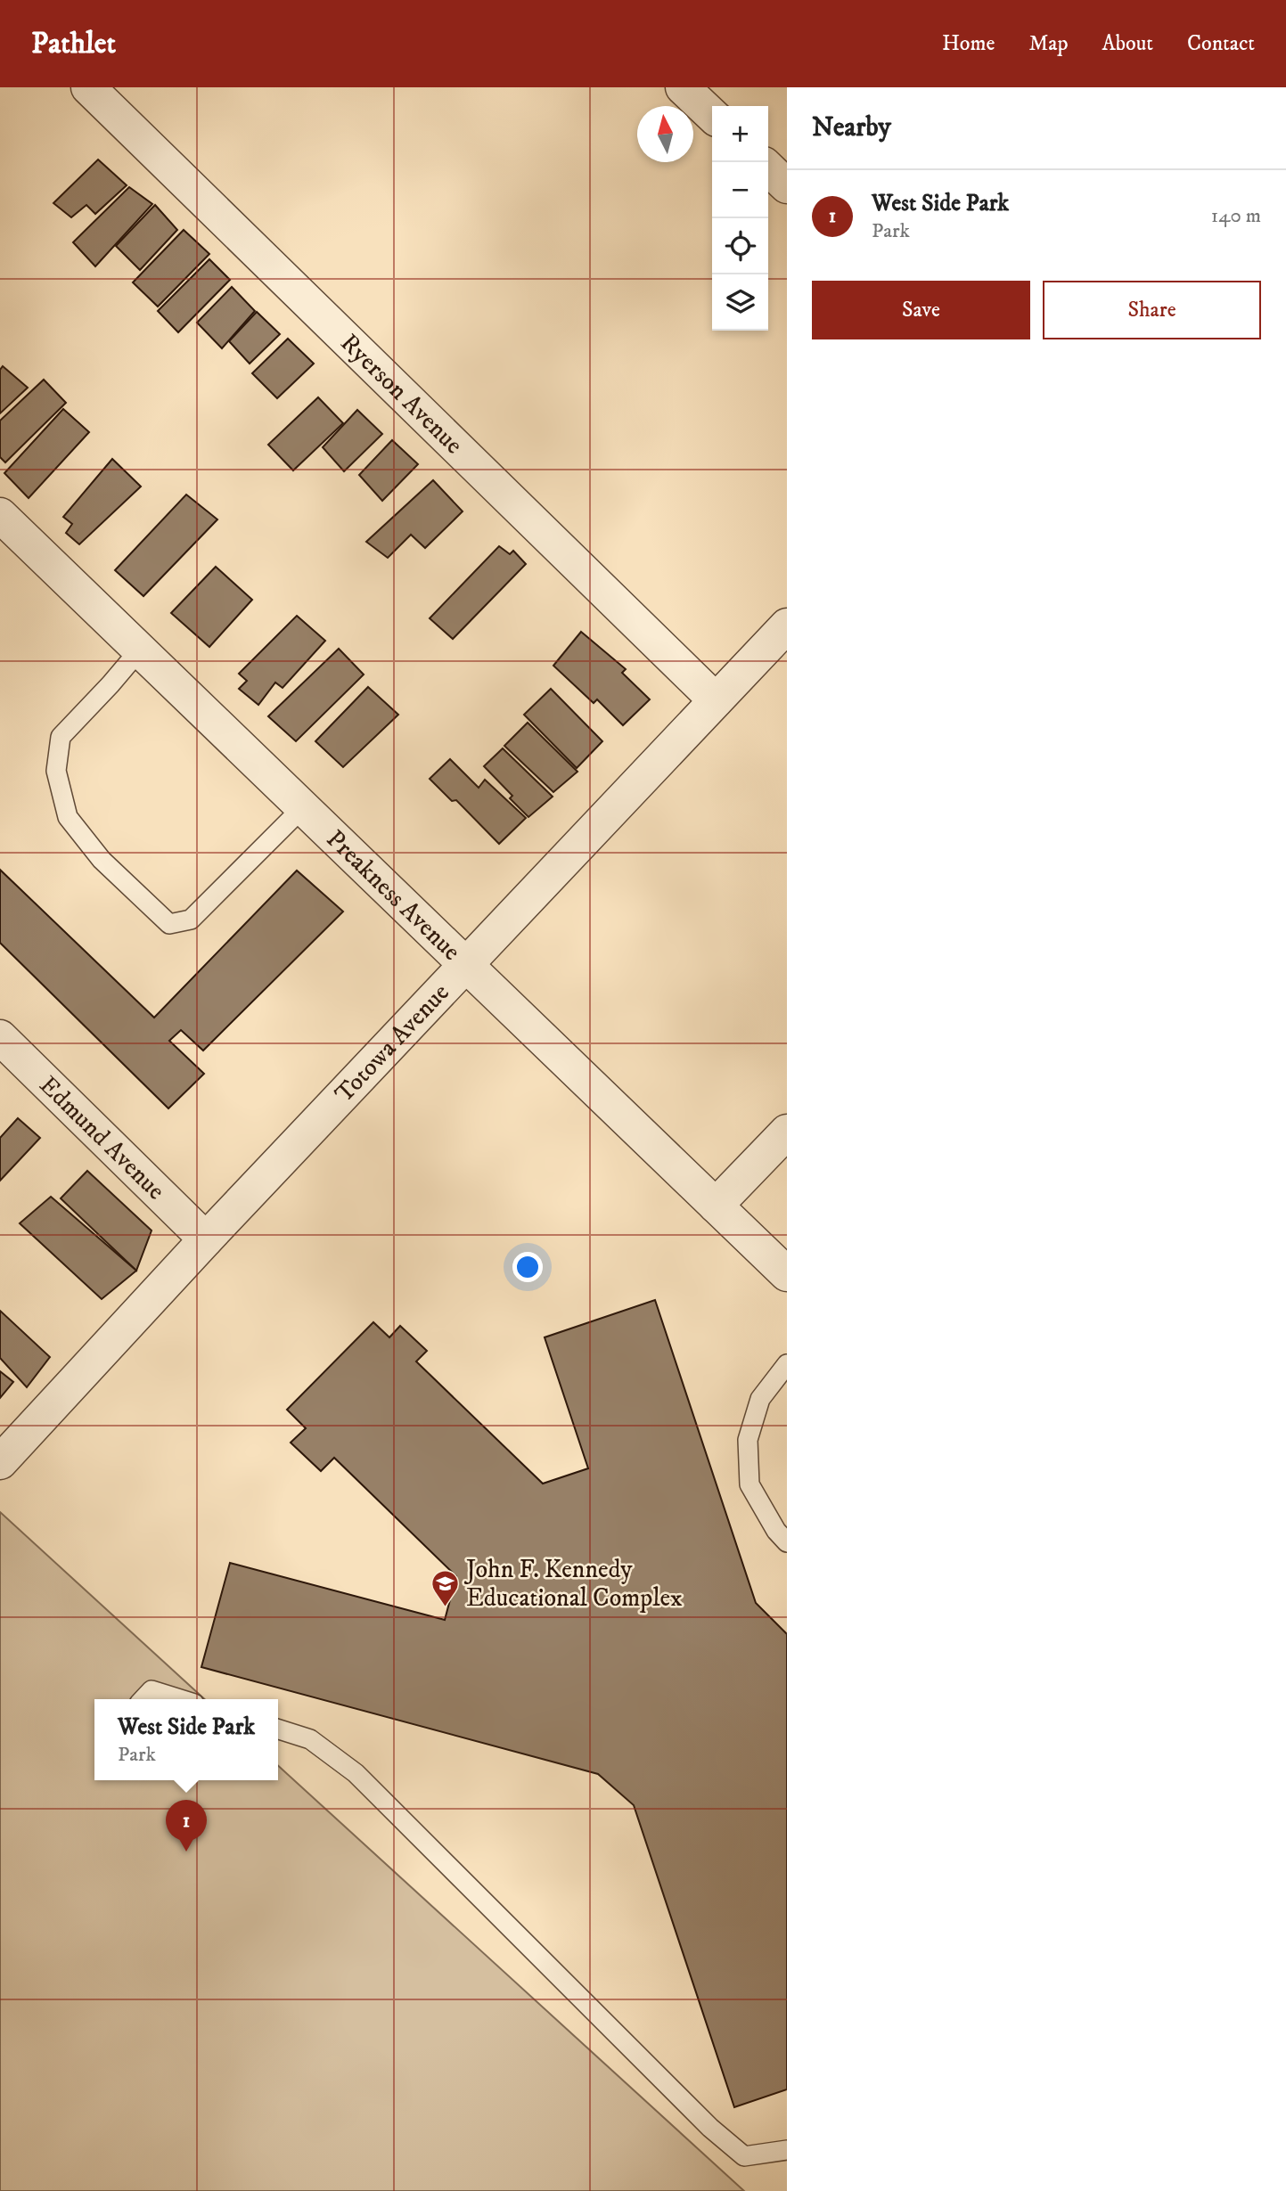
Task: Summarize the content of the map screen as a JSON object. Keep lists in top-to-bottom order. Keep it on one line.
{"streets":{"street":["Ryerson Avenue","Preakness Avenue","Totowa Avenue","Edmund Avenue"]},"crossings":[["Ryerson Avenue","Totowa Avenue"],["Preakness Avenue","Totowa Avenue"],["Totowa Avenue","Edmund Avenue"]],"places":{"school or university":["John F. Kennedy Educational Complex"]},"north":"top","page":{"header":"Pathlet","nav":["Home","Map","About","Contact"],"heading":"Nearby","map_buttons":["+","−"],"list":[{"mark":"1","name":"West Side Park","note":"Park","value":"140 m"}],"buttons":["Save","Share"],"popup":["West Side Park","Park"],"pins":"1"}}
